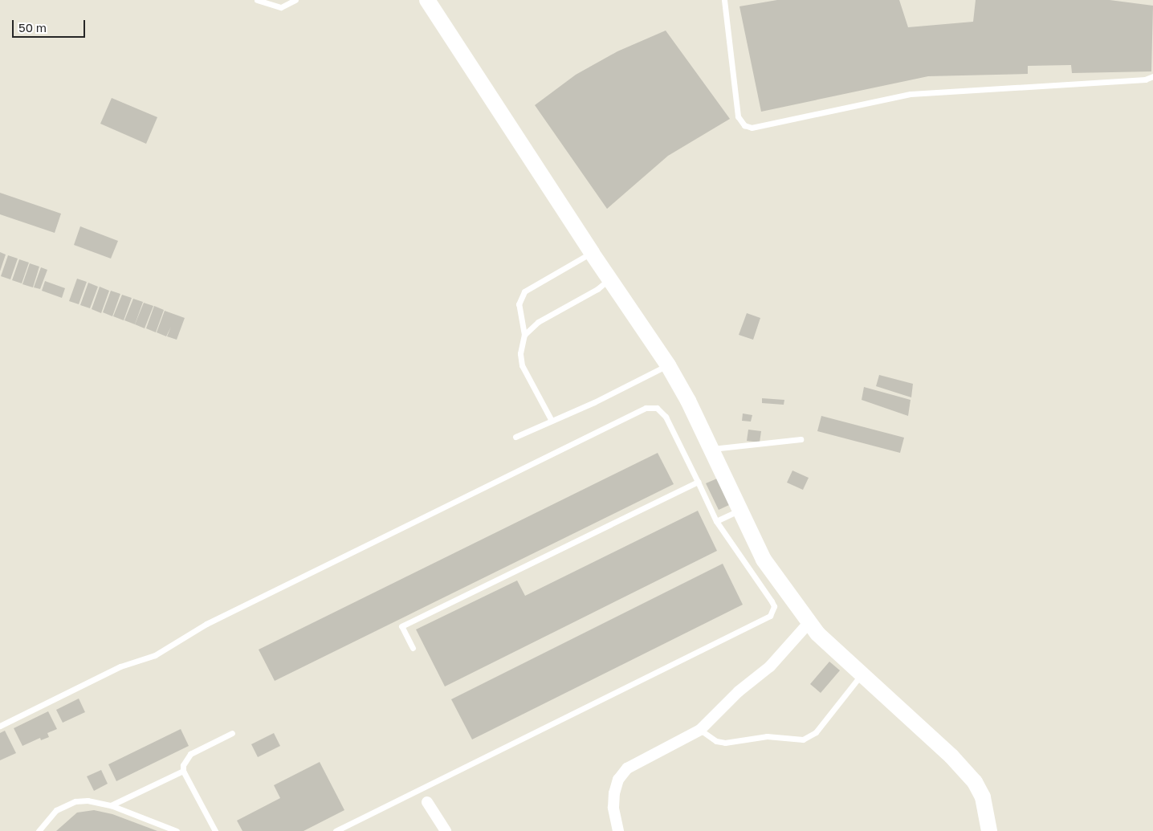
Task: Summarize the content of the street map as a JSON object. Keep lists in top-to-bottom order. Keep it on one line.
{"scale_bar":"50 m"}
